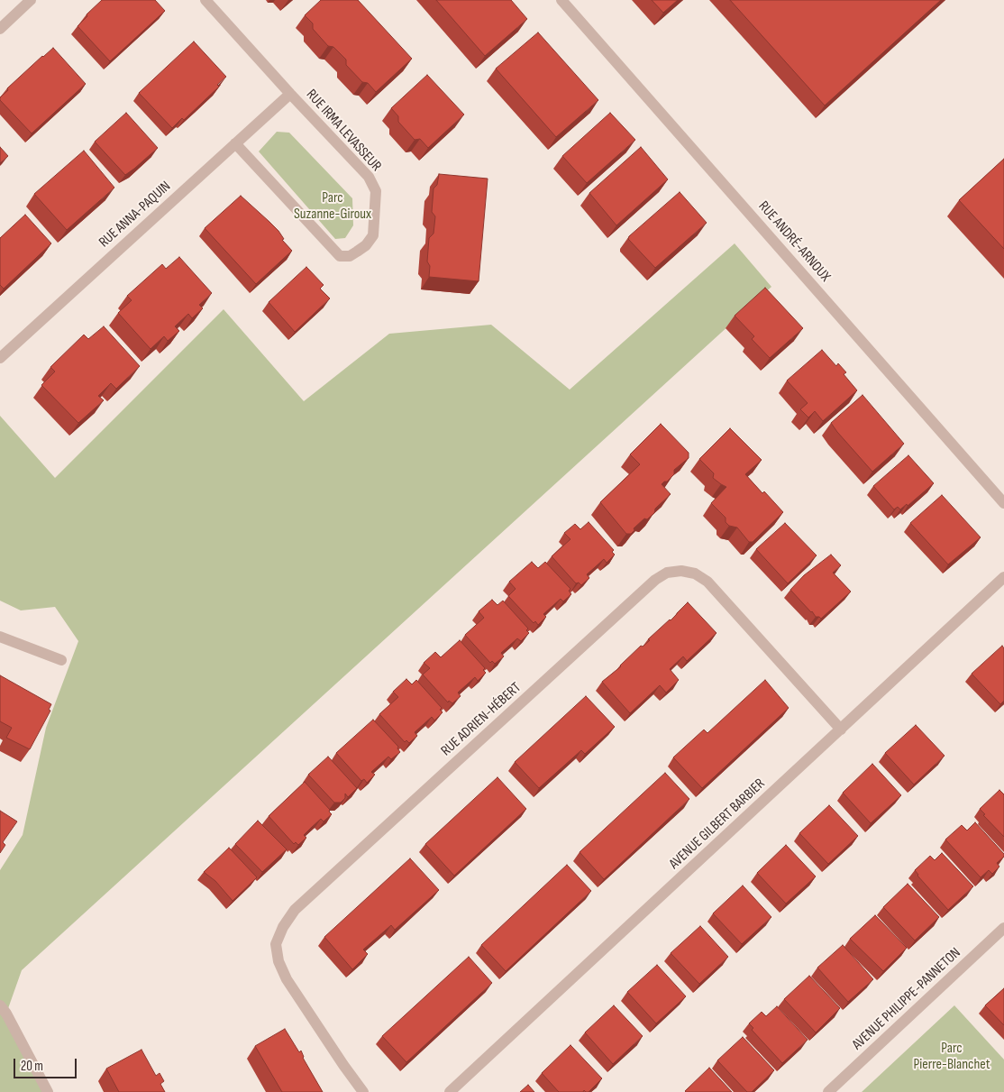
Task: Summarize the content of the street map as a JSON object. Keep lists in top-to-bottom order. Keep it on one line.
{"streets":{"street":["RUE IRMA LEVASSEUR","RUE ANNA-PAQUIN","RUE ANDRÉ-ARNOUX","RUE ADRIEN-HÉBERT","AVENUE GILBERT BARBIER","AVENUE PHILIPPE-PANNETON"]},"crossings":[["RUE IRMA LEVASSEUR","RUE ANNA-PAQUIN"],["RUE ADRIEN-HÉBERT","AVENUE GILBERT BARBIER"]],"parks":["Parc Suzanne-Giroux","Parc Pierre-Blanchet"],"scale_bar":"20 m"}
